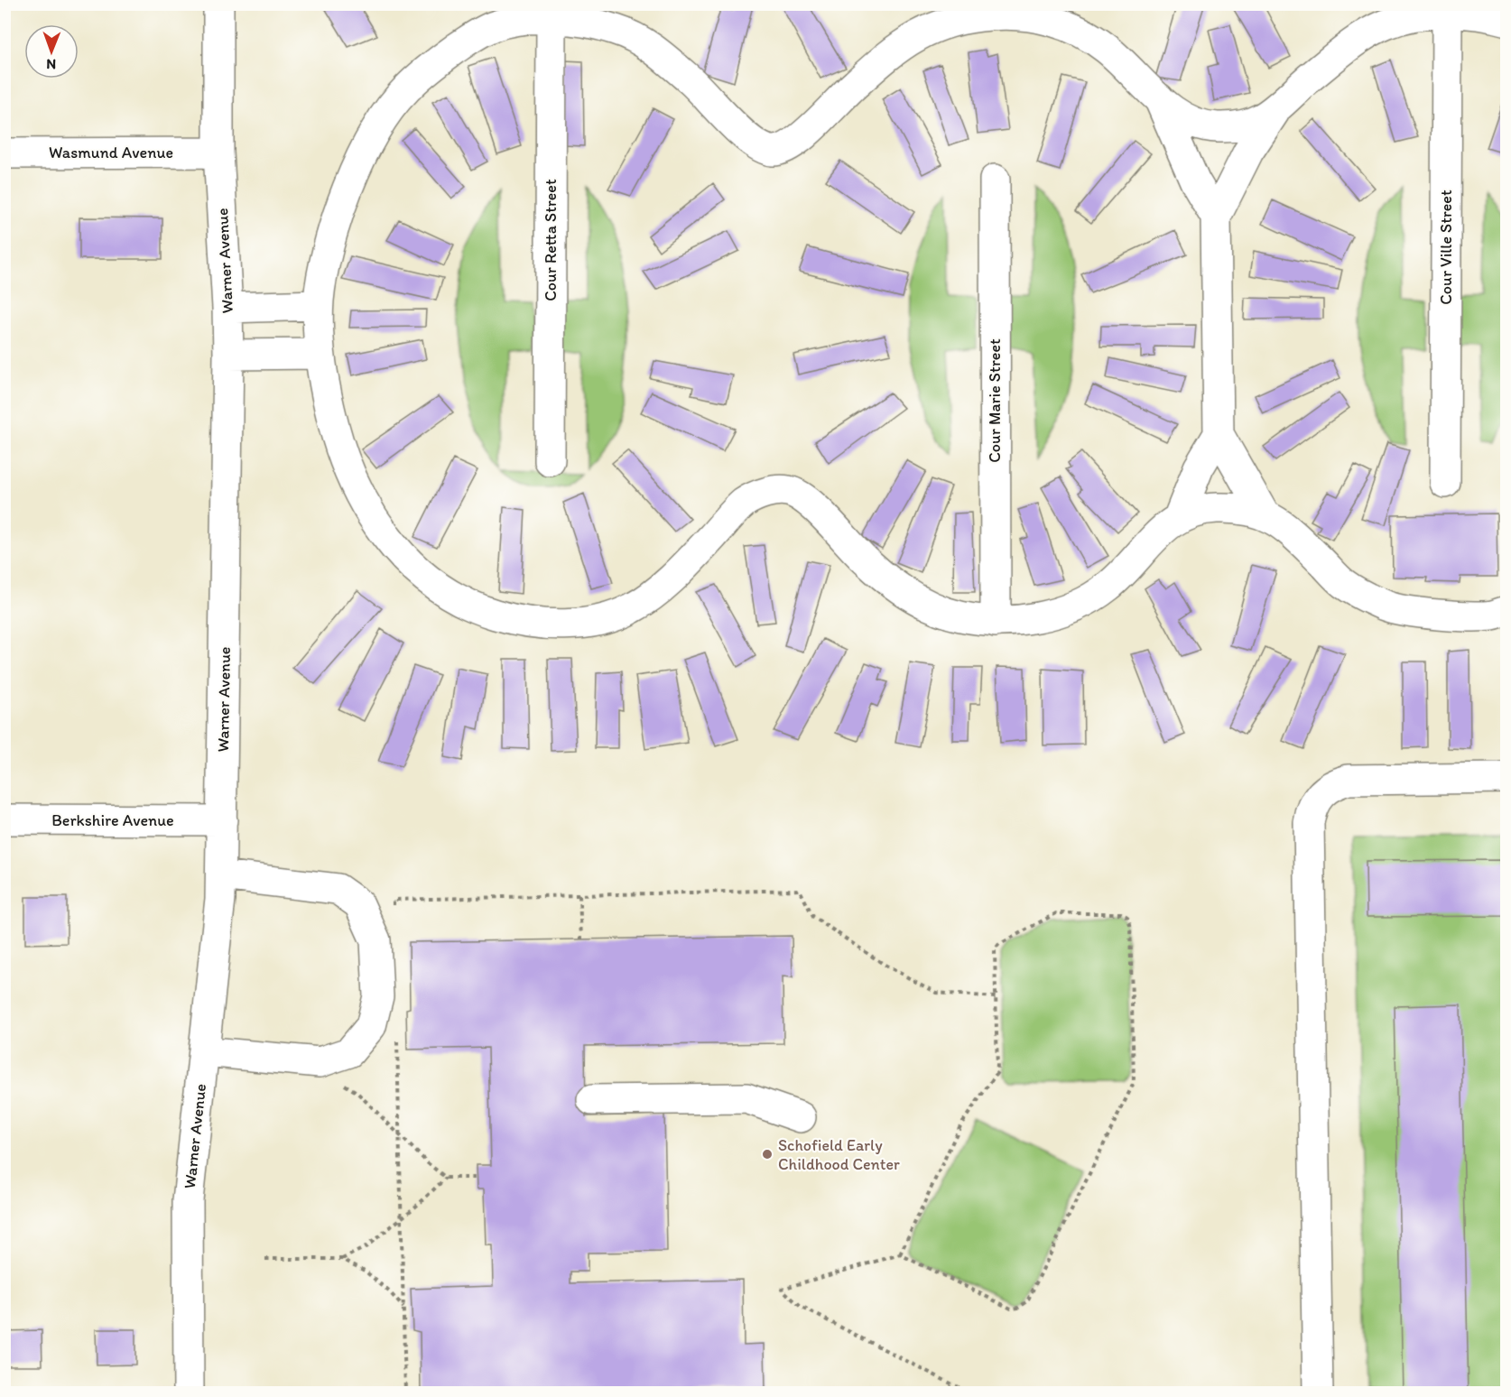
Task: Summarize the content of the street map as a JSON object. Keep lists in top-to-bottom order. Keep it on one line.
{"streets":{"street":["Wasmund Avenue","Cour Retta Street","Cour Ville Street","Warner Avenue","Cour Marie Street","Berkshire Avenue"]},"crossings":[["Wasmund Avenue","Warner Avenue"],["Warner Avenue","Berkshire Avenue"]],"places":["Schofield Early Childhood Center"],"north":"bottom"}
